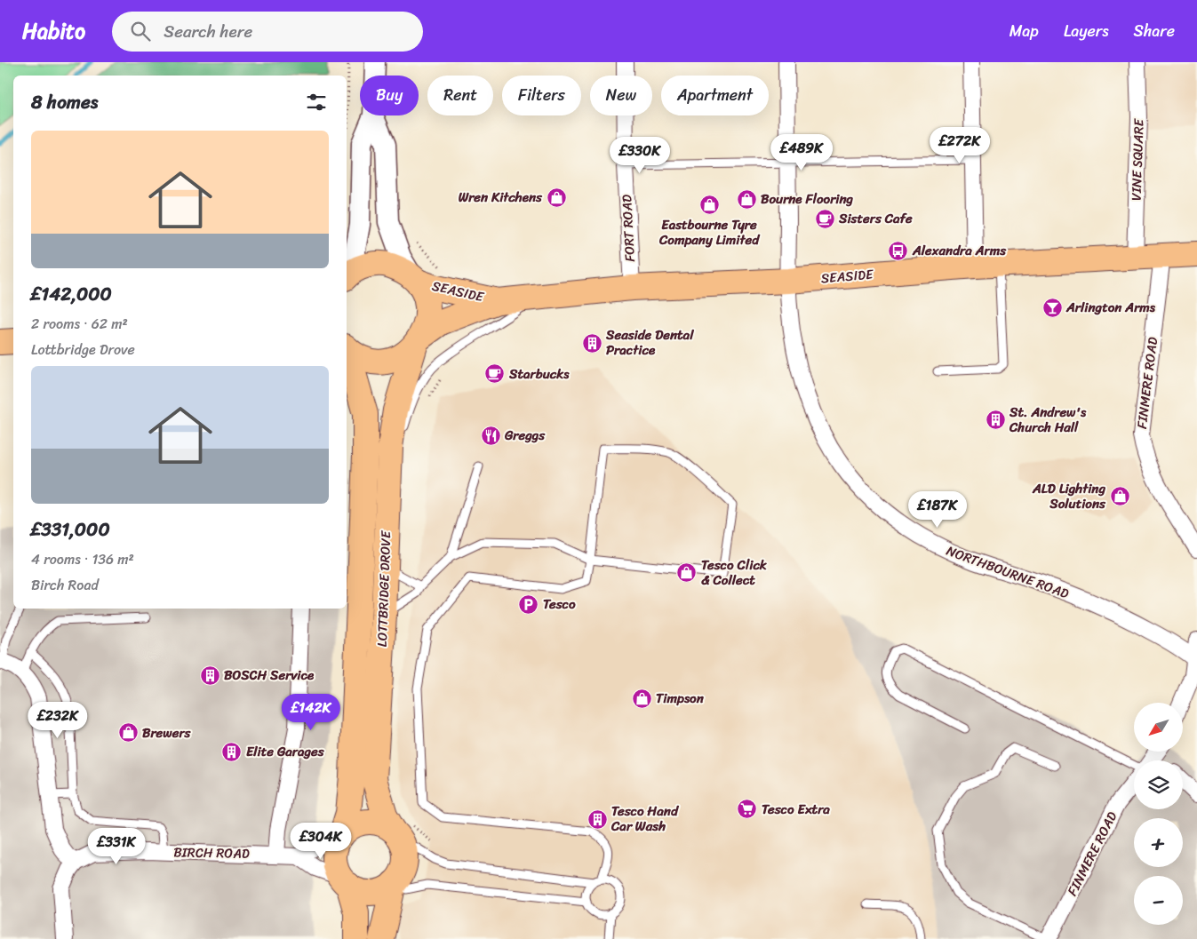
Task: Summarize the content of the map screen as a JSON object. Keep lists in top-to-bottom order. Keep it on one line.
{"streets":{"main road":["SEASIDE","LOTTBRIDGE DROVE"],"street":["VINE SQUARE","FORT ROAD","FINMERE ROAD","NORTHBOURNE ROAD","BIRCH ROAD"]},"crossings":[["VINE SQUARE","SEASIDE"],["FORT ROAD","SEASIDE"],["SEASIDE","FINMERE ROAD"],["SEASIDE","NORTHBOURNE ROAD"],["SEASIDE","LOTTBRIDGE DROVE"],["LOTTBRIDGE DROVE","BIRCH ROAD"]],"places":{"shop":["Wren Kitchens","Bourne Flooring","Eastbourne Tyre Company Limited","ALD Lighting Solutions","Tesco Click & Collect","Timpson","Brewers"],"cafe":["Sisters Cafe","Starbucks"],"bus stop":["Alexandra Arms"],"bar":["Arlington Arms"],"building":["Seaside Dental Practice","St. Andrew's Church Hall","BOSCH Service","Elite Garages","Tesco Hand Car Wash"],"restaurant":["Greggs"],"parking":["Tesco"],"supermarket":["Tesco Extra"]},"north":"bottom left","page":{"header":"Habito","search":"Search here","nav":["Map","Layers","Share"],"chip":["Buy","Rent","Filters","New","Apartment"],"heading":"8 homes","price":["£272K","£489K","£330K","£187K","£142K","£232K","£304K","£331K"],"list":[{"name":"£142,000","note":"2 rooms · 62 m² · Lottbridge Drove"},{"name":"£331,000","note":"4 rooms · 136 m² · Birch Road"}],"map_buttons":["+","−"]}}
